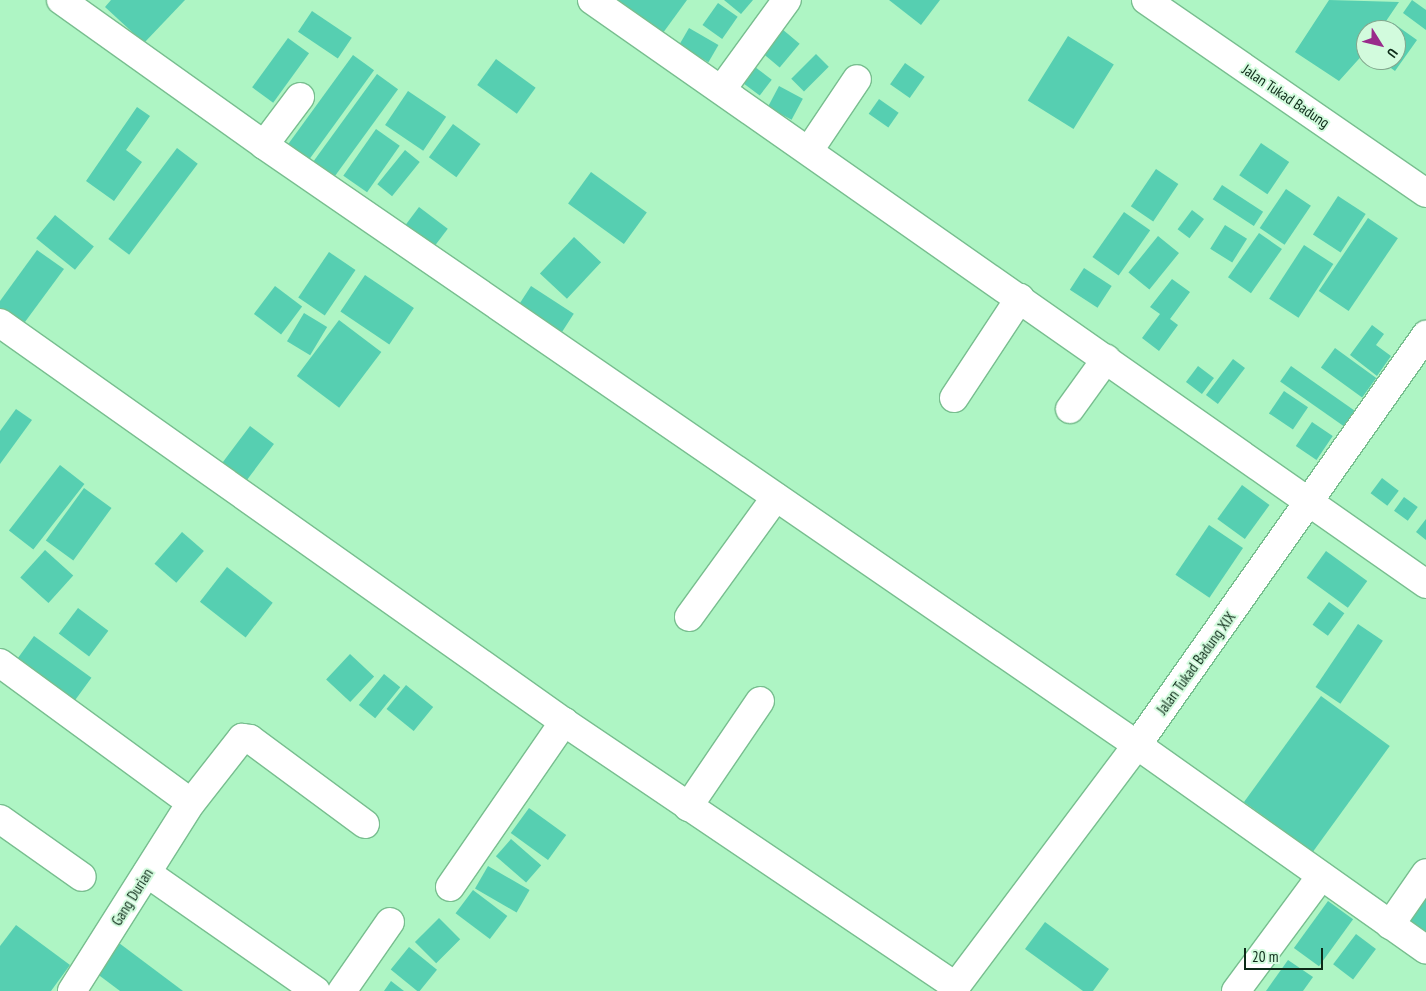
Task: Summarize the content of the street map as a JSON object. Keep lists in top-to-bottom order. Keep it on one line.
{"streets":{"street":["Jalan Tukad Badung","Jalan Tukad Badung XIX","Gang Durian"]},"scale_bar":"20 m","north":"bottom right"}
